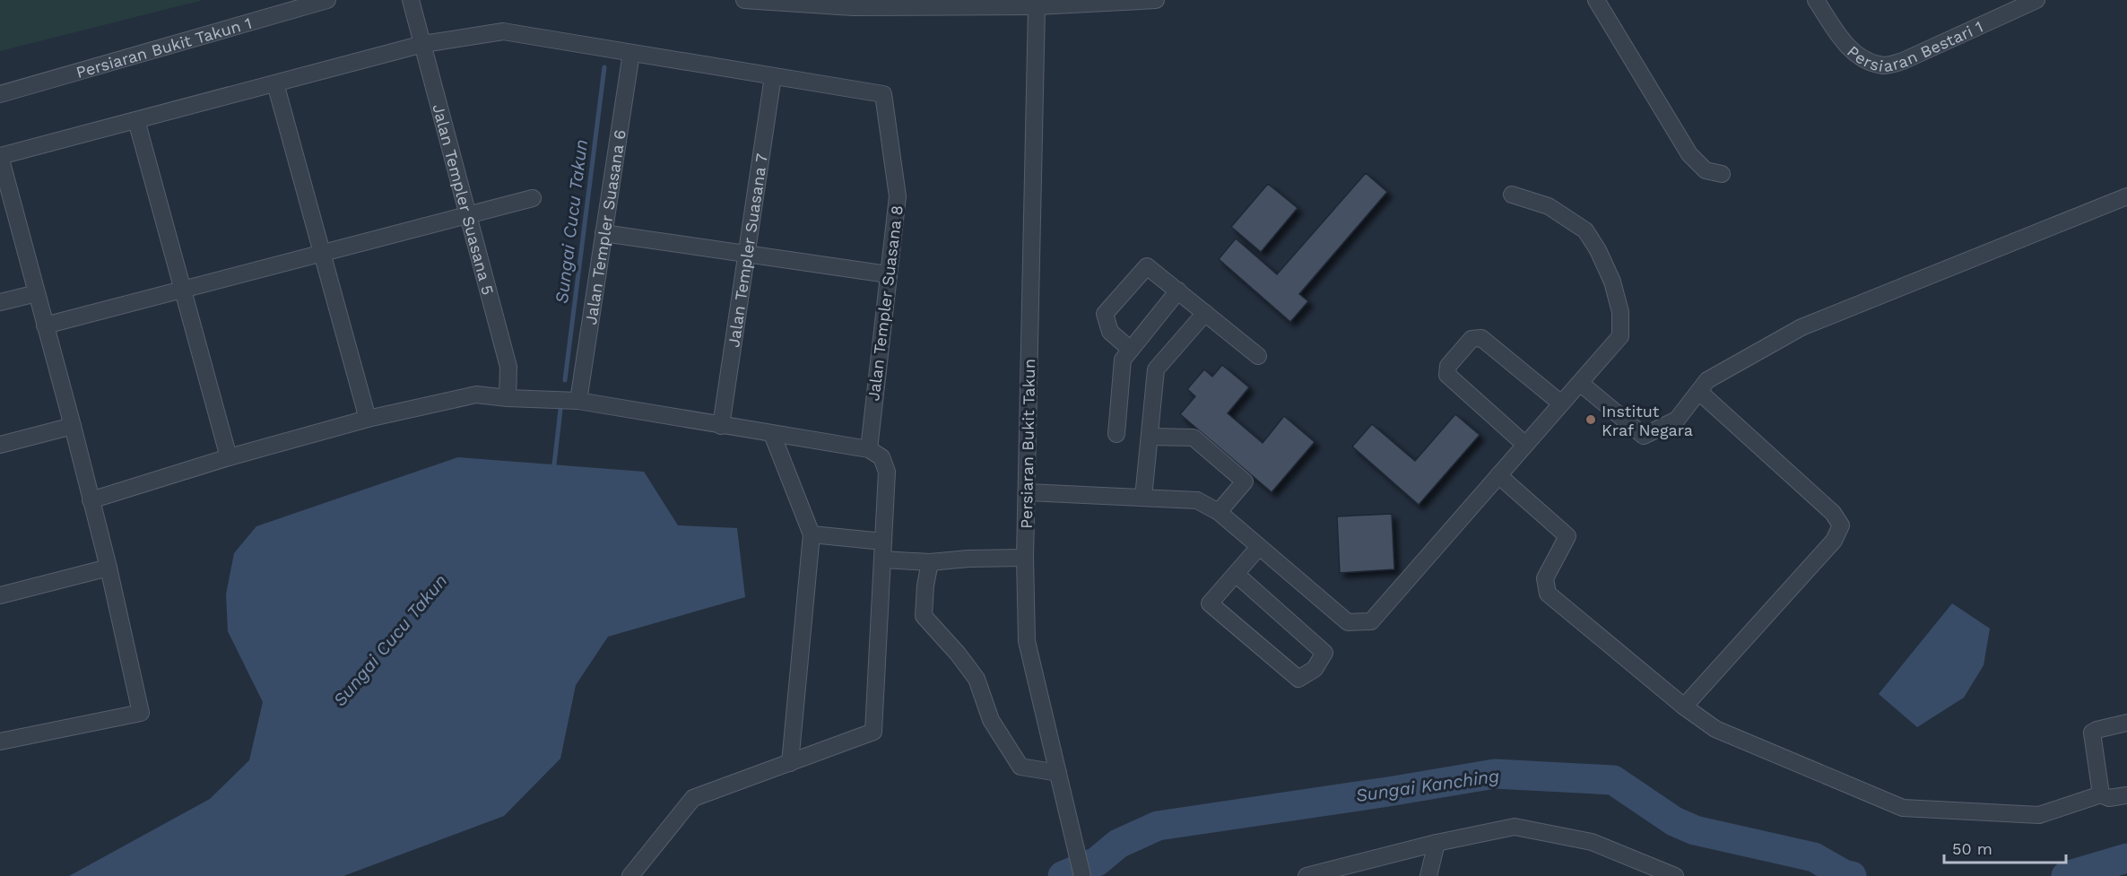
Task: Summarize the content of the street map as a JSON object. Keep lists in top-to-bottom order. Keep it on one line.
{"streets":{"street":["Persiaran Bestari 1","Persiaran Bukit Takun 1","Jalan Templer Suasana 5","Jalan Templer Suasana 6","Jalan Templer Suasana 7","Jalan Templer Suasana 8","Persiaran Bukit Takun"]},"crossings":[["Jalan Templer Suasana 7","Jalan Templer Suasana 8"]],"water":["Sungai Cucu Takun","Sungai Kanching"],"places":["Institut Kraf Negara"],"scale_bar":"50 m"}
